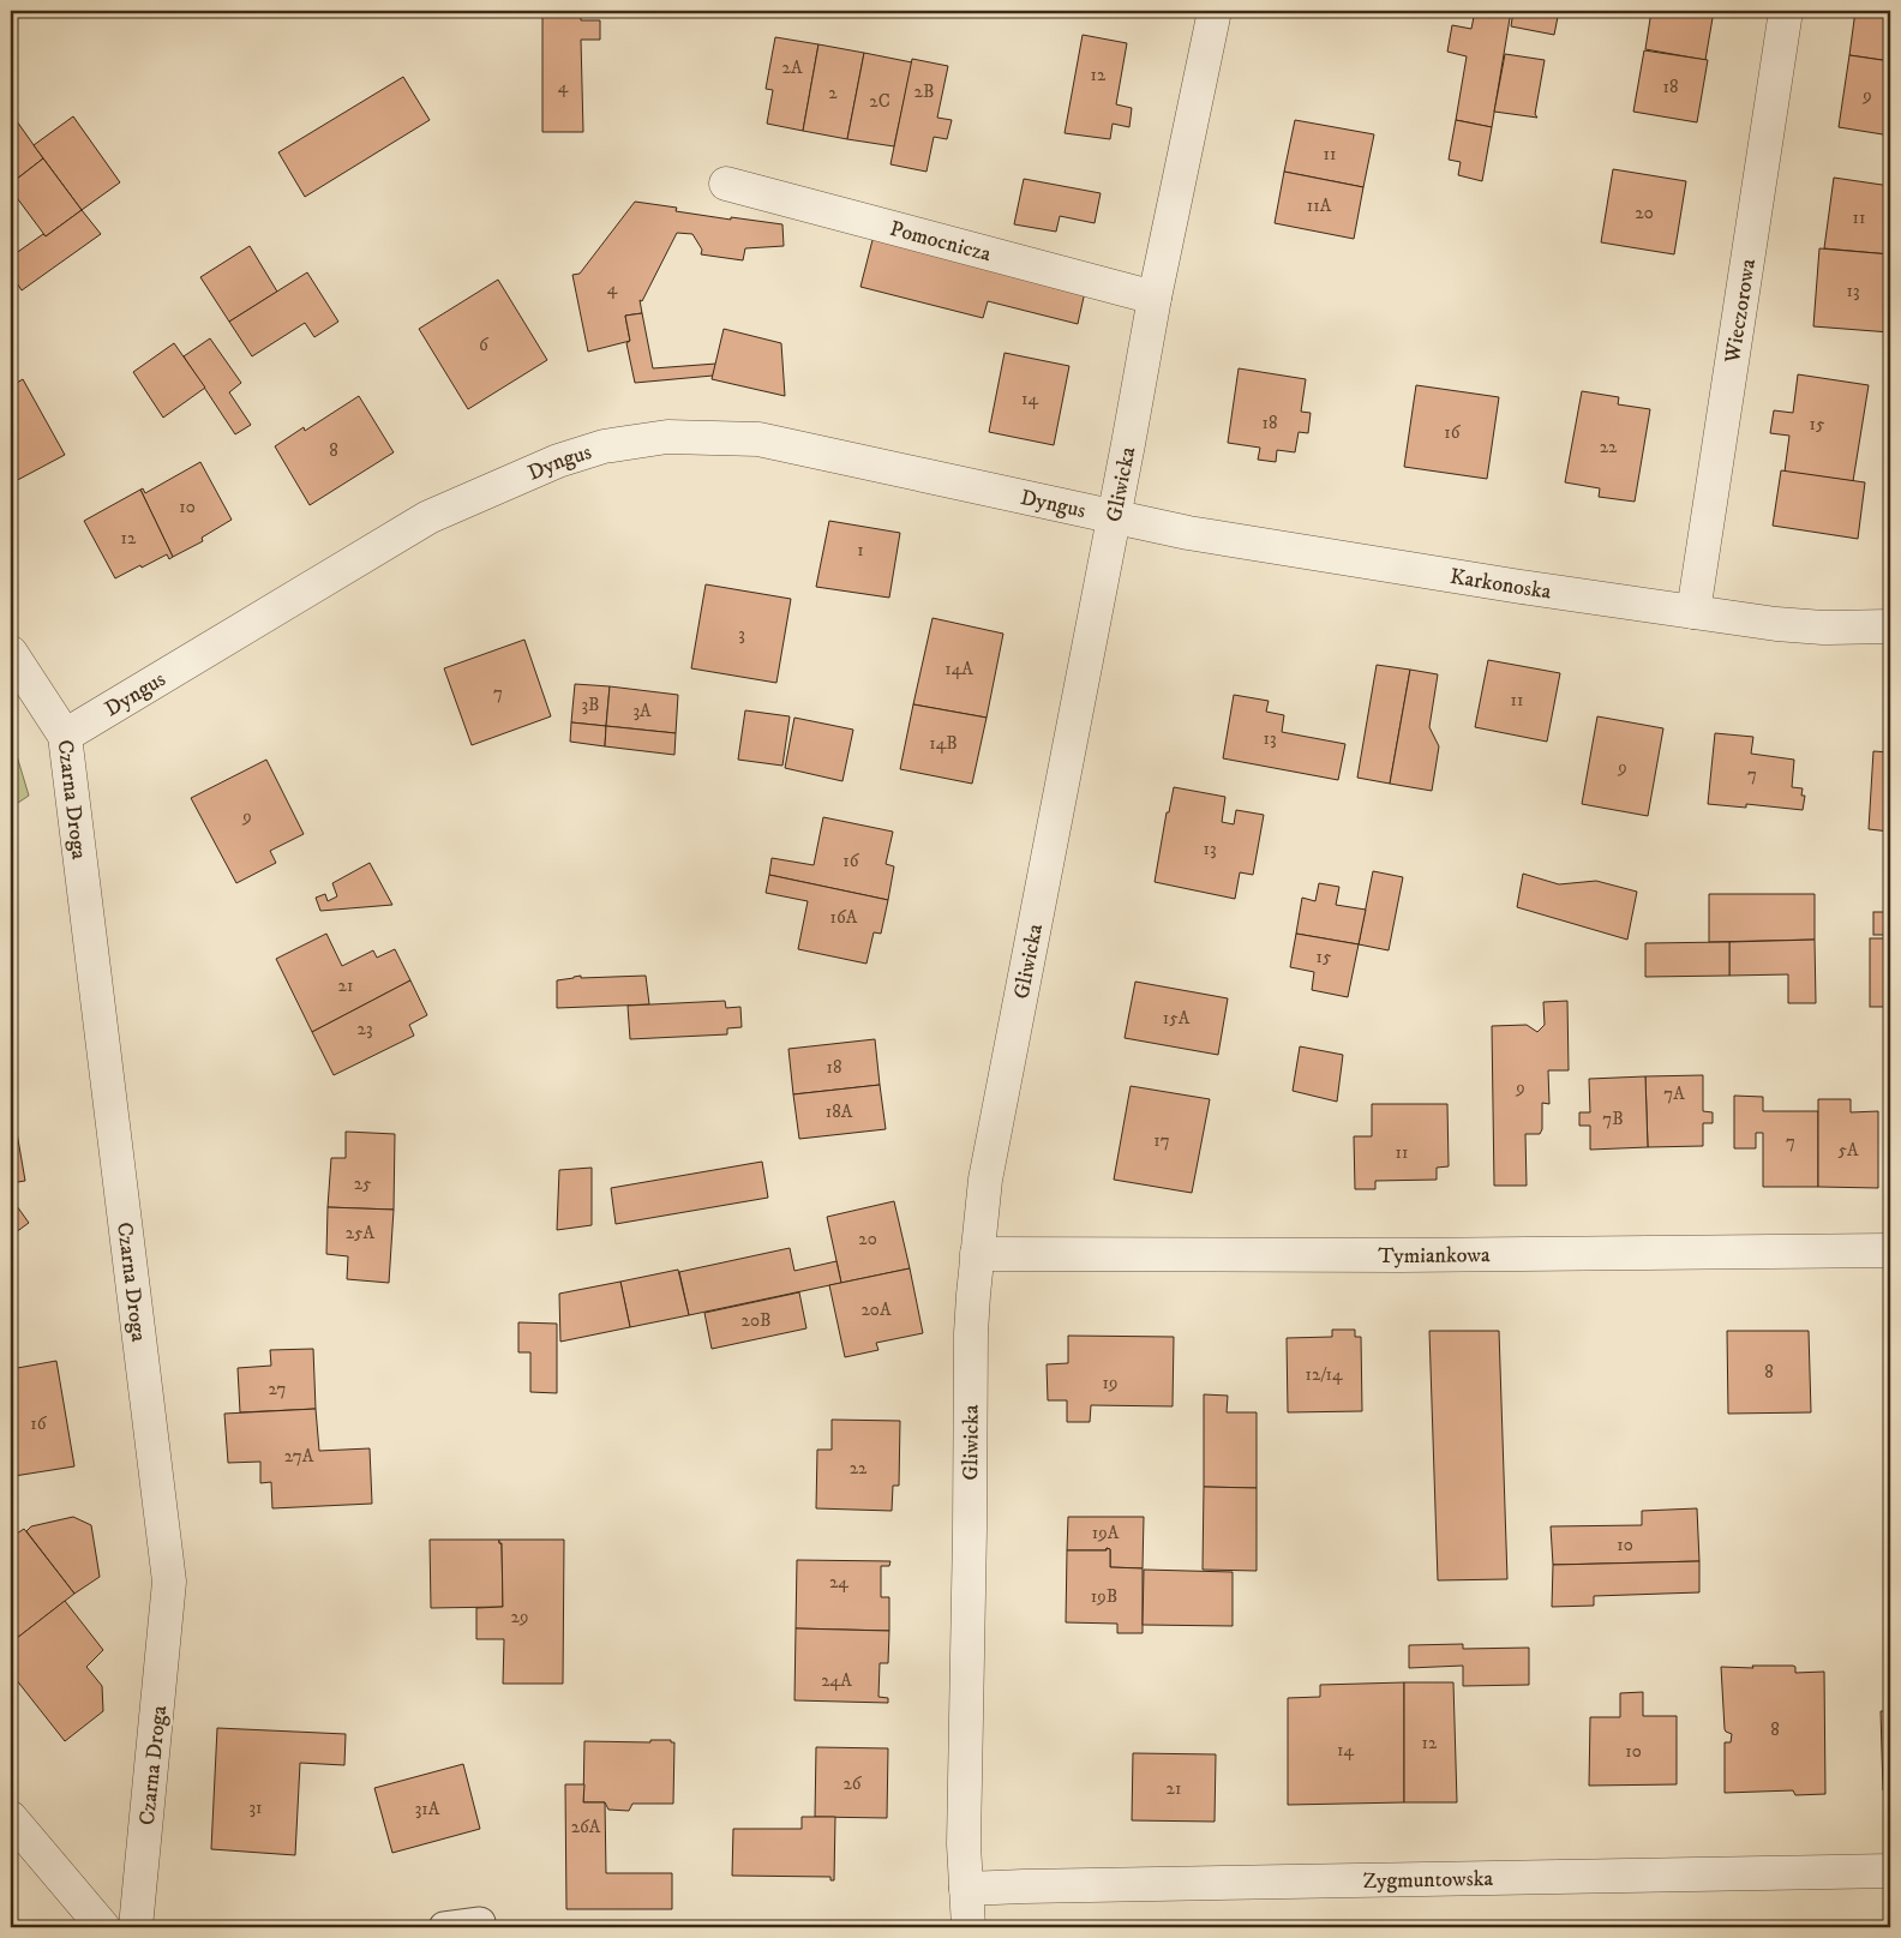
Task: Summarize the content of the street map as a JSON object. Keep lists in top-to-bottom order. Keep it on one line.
{"streets":{"street":["Pomocnicza","Wieczorowa","Dyngus","Gliwicka","Karkonoska","Czarna Droga","Tymiankowa","Zygmuntowska"]},"crossings":[["Pomocnicza","Gliwicka"],["Wieczorowa","Karkonoska"],["Dyngus","Gliwicka"],["Dyngus","Karkonoska"],["Dyngus","Czarna Droga"],["Gliwicka","Karkonoska"],["Gliwicka","Tymiankowa"],["Gliwicka","Zygmuntowska"]],"house_numbers":["2A","12","4","18","2B","2","9","2C","11","11A","20","11","4","13","6","14","18","15","16","22","8","10","12","1","3","14A","7","11","3B","3A","13","14B","9","7","9","13","16","16A","15","21","15A","23","18","9","7A","18A","7B","17","7","5A","11","25","25A","20","20A","20B","8","12/14","19","27","16","27A","22","19A","10","24","19B","29","24A","8","12","14","10","26","21","31","31A","26A"]}
